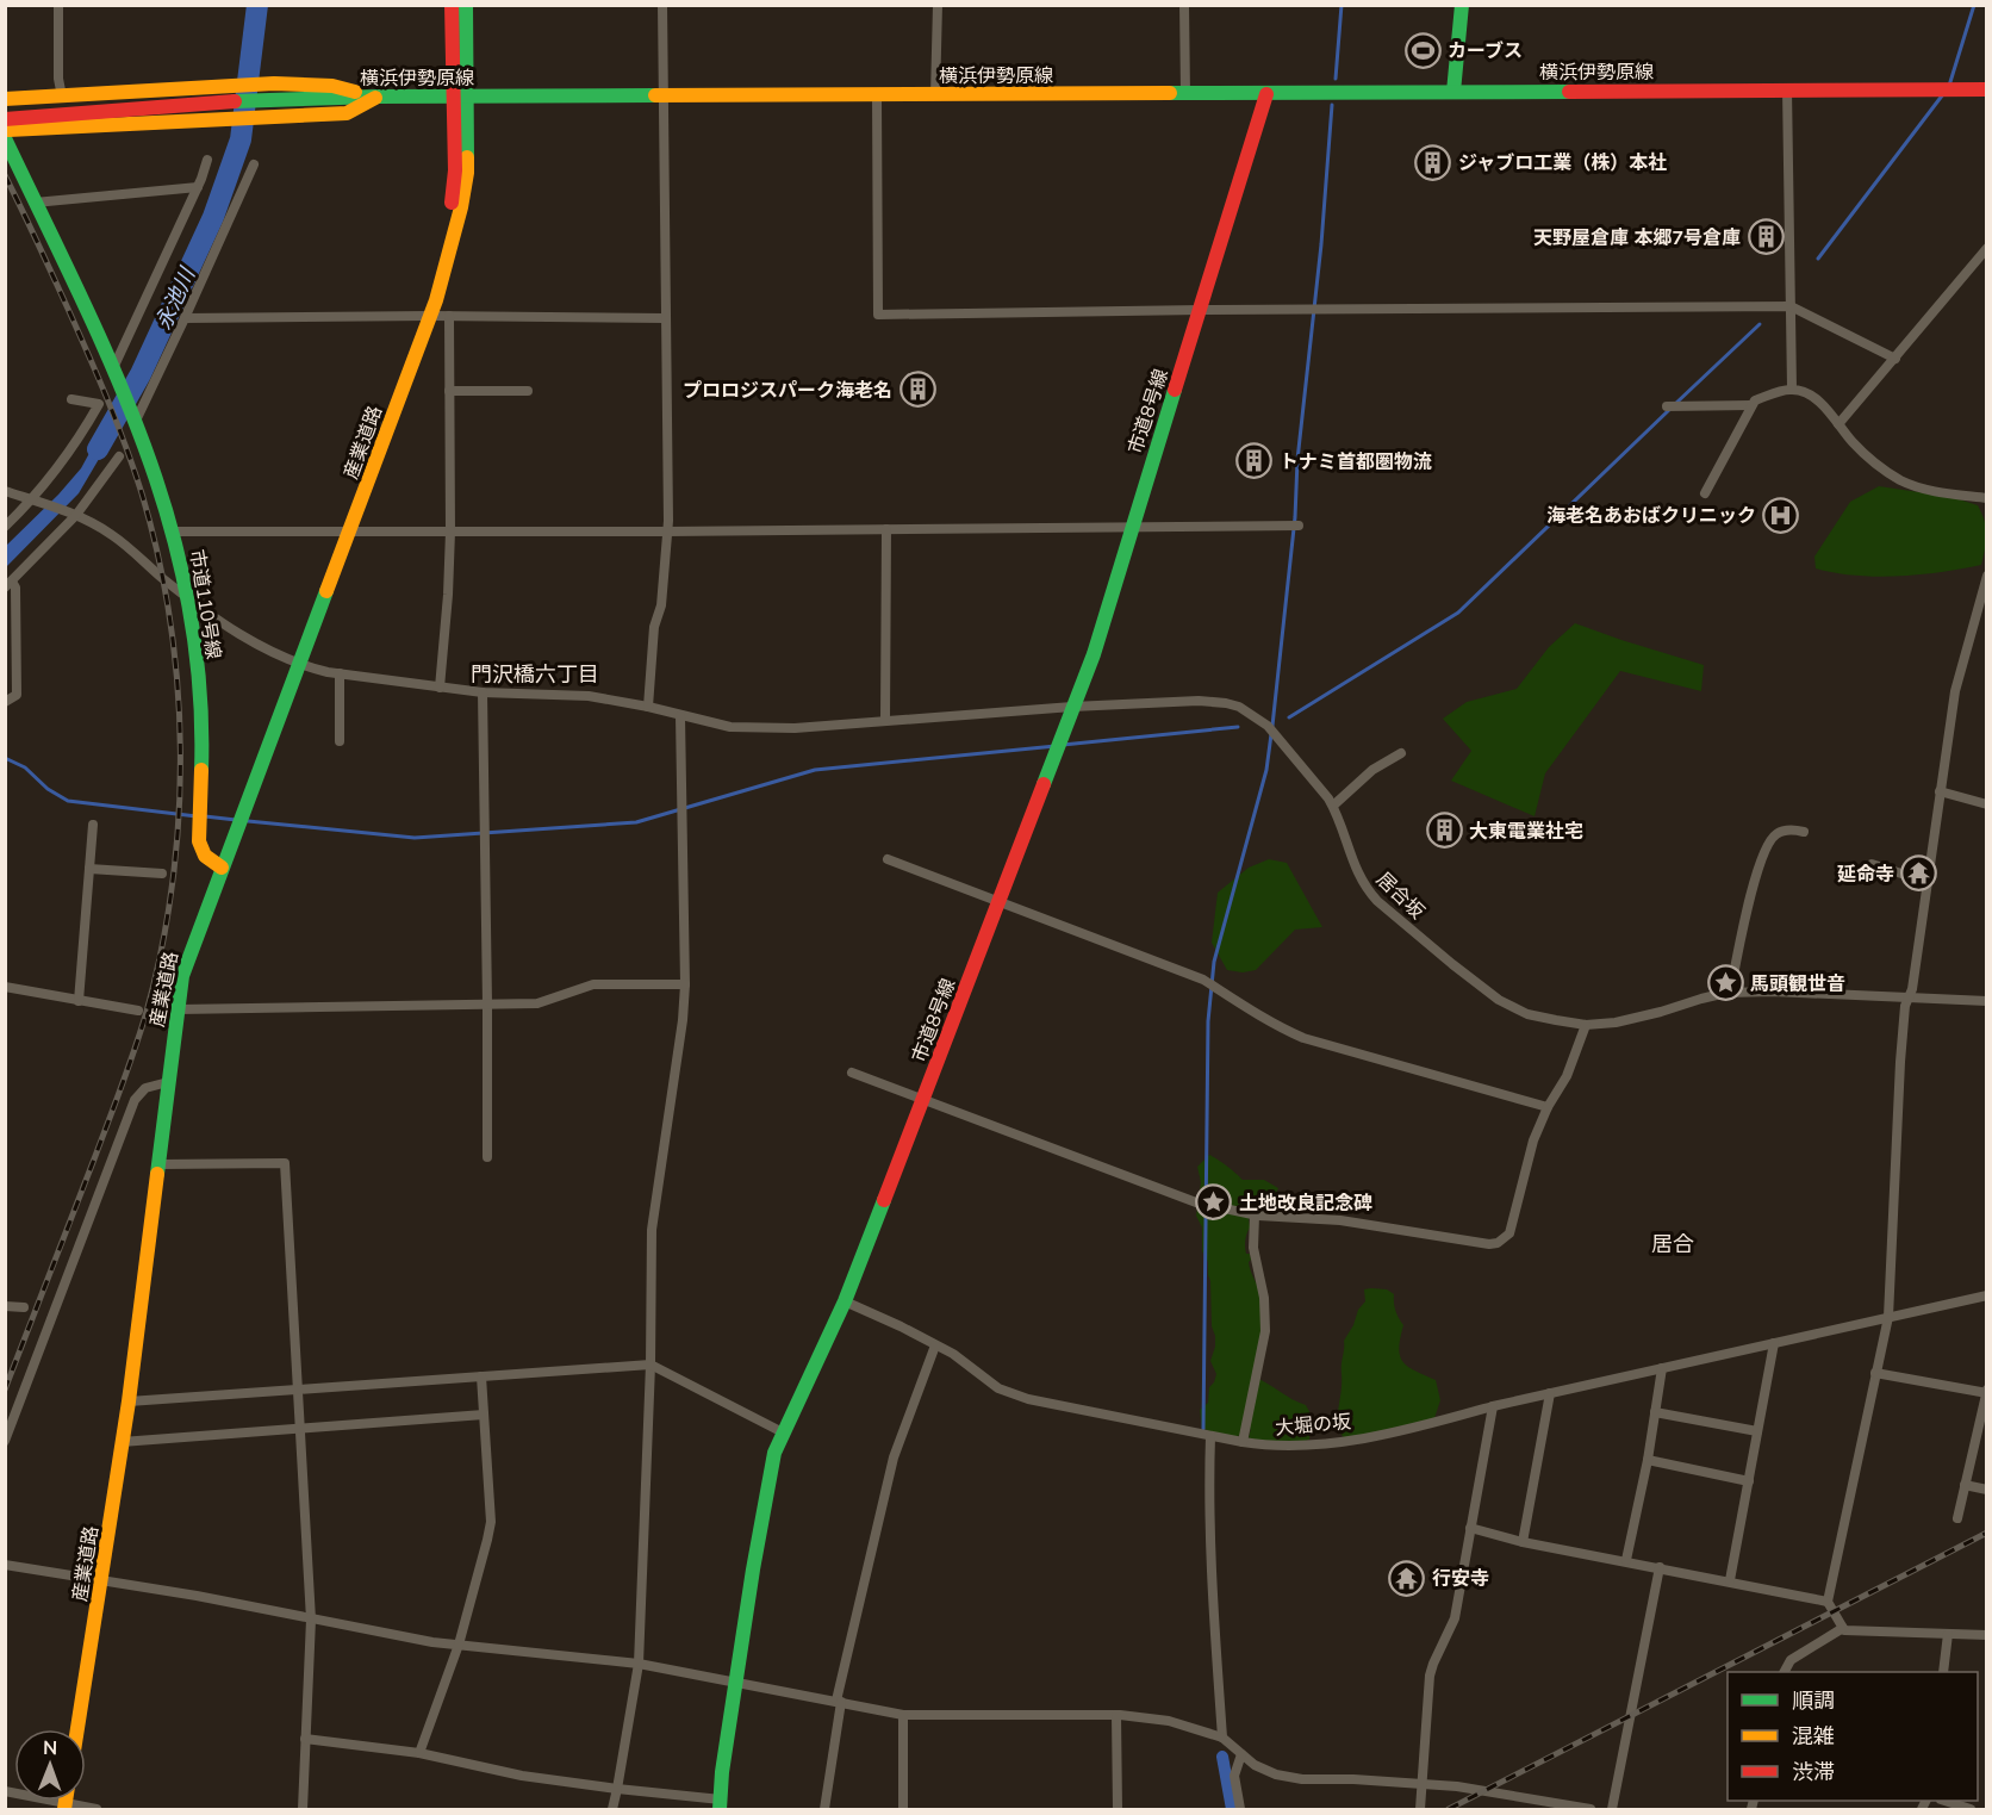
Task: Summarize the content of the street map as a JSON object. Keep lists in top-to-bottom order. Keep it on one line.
{"streets":{"main road":["横浜伊勢原線","市道8号線","産業道路","市道110号線"],"street":["居合坂","大堀の坂"]},"crossings":[["横浜伊勢原線","市道8号線"],["横浜伊勢原線","産業道路"],["市道8号線","大堀の坂"],["産業道路","市道110号線"]],"districts":["門沢橋六丁目","居合"],"water":["永池川"],"places":{"sports":["カーブス"],"building":["ジャブロ工業（株）本社","天野屋倉庫 本郷7号倉庫","プロロジスパーク海老名","トナミ首都圏物流","大東電業社宅"],"hospital":["海老名あおばクリニック"],"temple":["延命寺","行安寺"],"place":["馬頭観世音","土地改良記念碑"]},"legend":["順調","混雑","渋滞"],"north":"top"}
